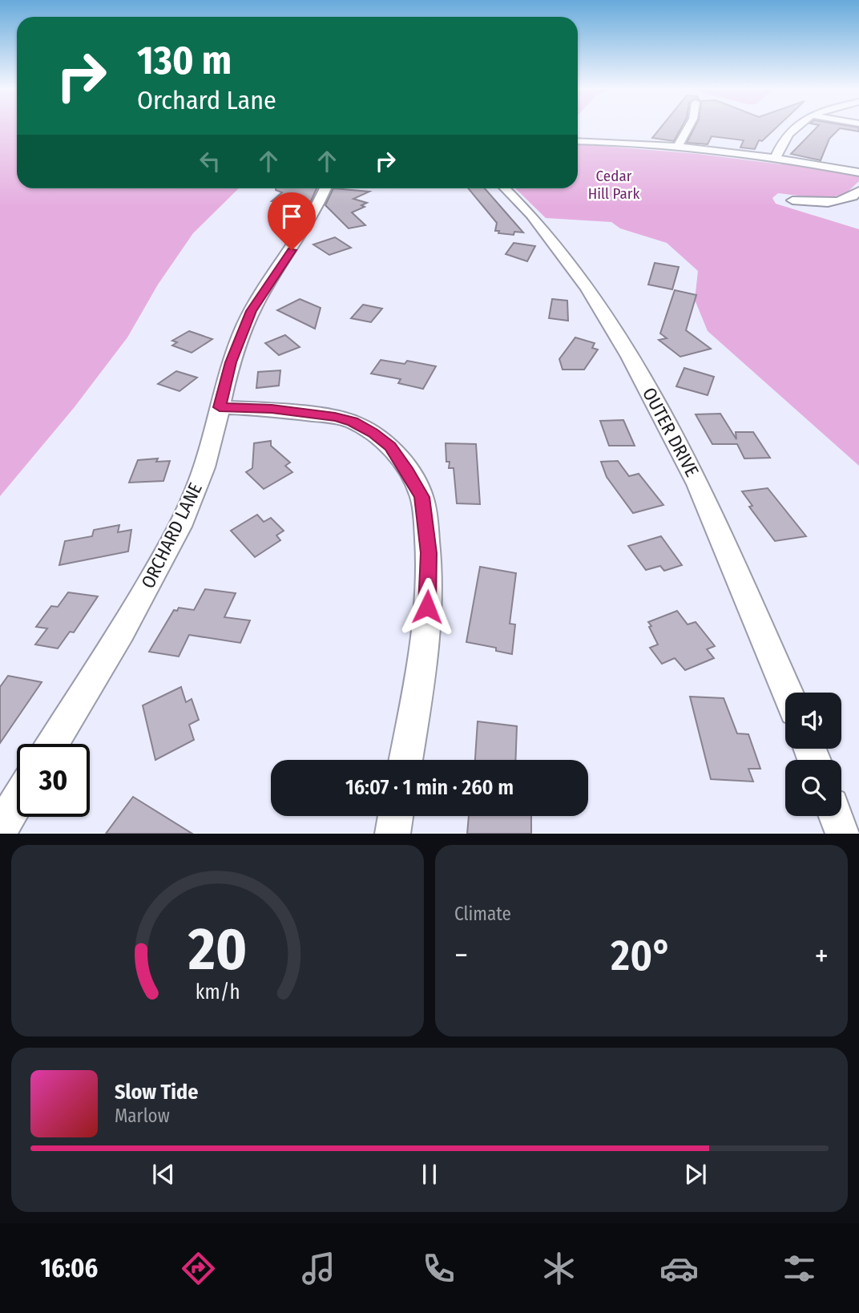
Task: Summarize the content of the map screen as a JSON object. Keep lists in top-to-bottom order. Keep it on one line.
{"streets":{"street":["OUTER DRIVE","ORCHARD LANE"]},"parks":["Cedar Hill Park"],"page":{"turn":["130 m","Orchard Lane"],"limit":"30","trip":"16:07 · 1 min · 260 m","tile":"Climate","heat":["−","20°","+"],"song":["Slow Tide","Marlow"],"tabs":"16:06","gauge":["20","km/h"]}}
